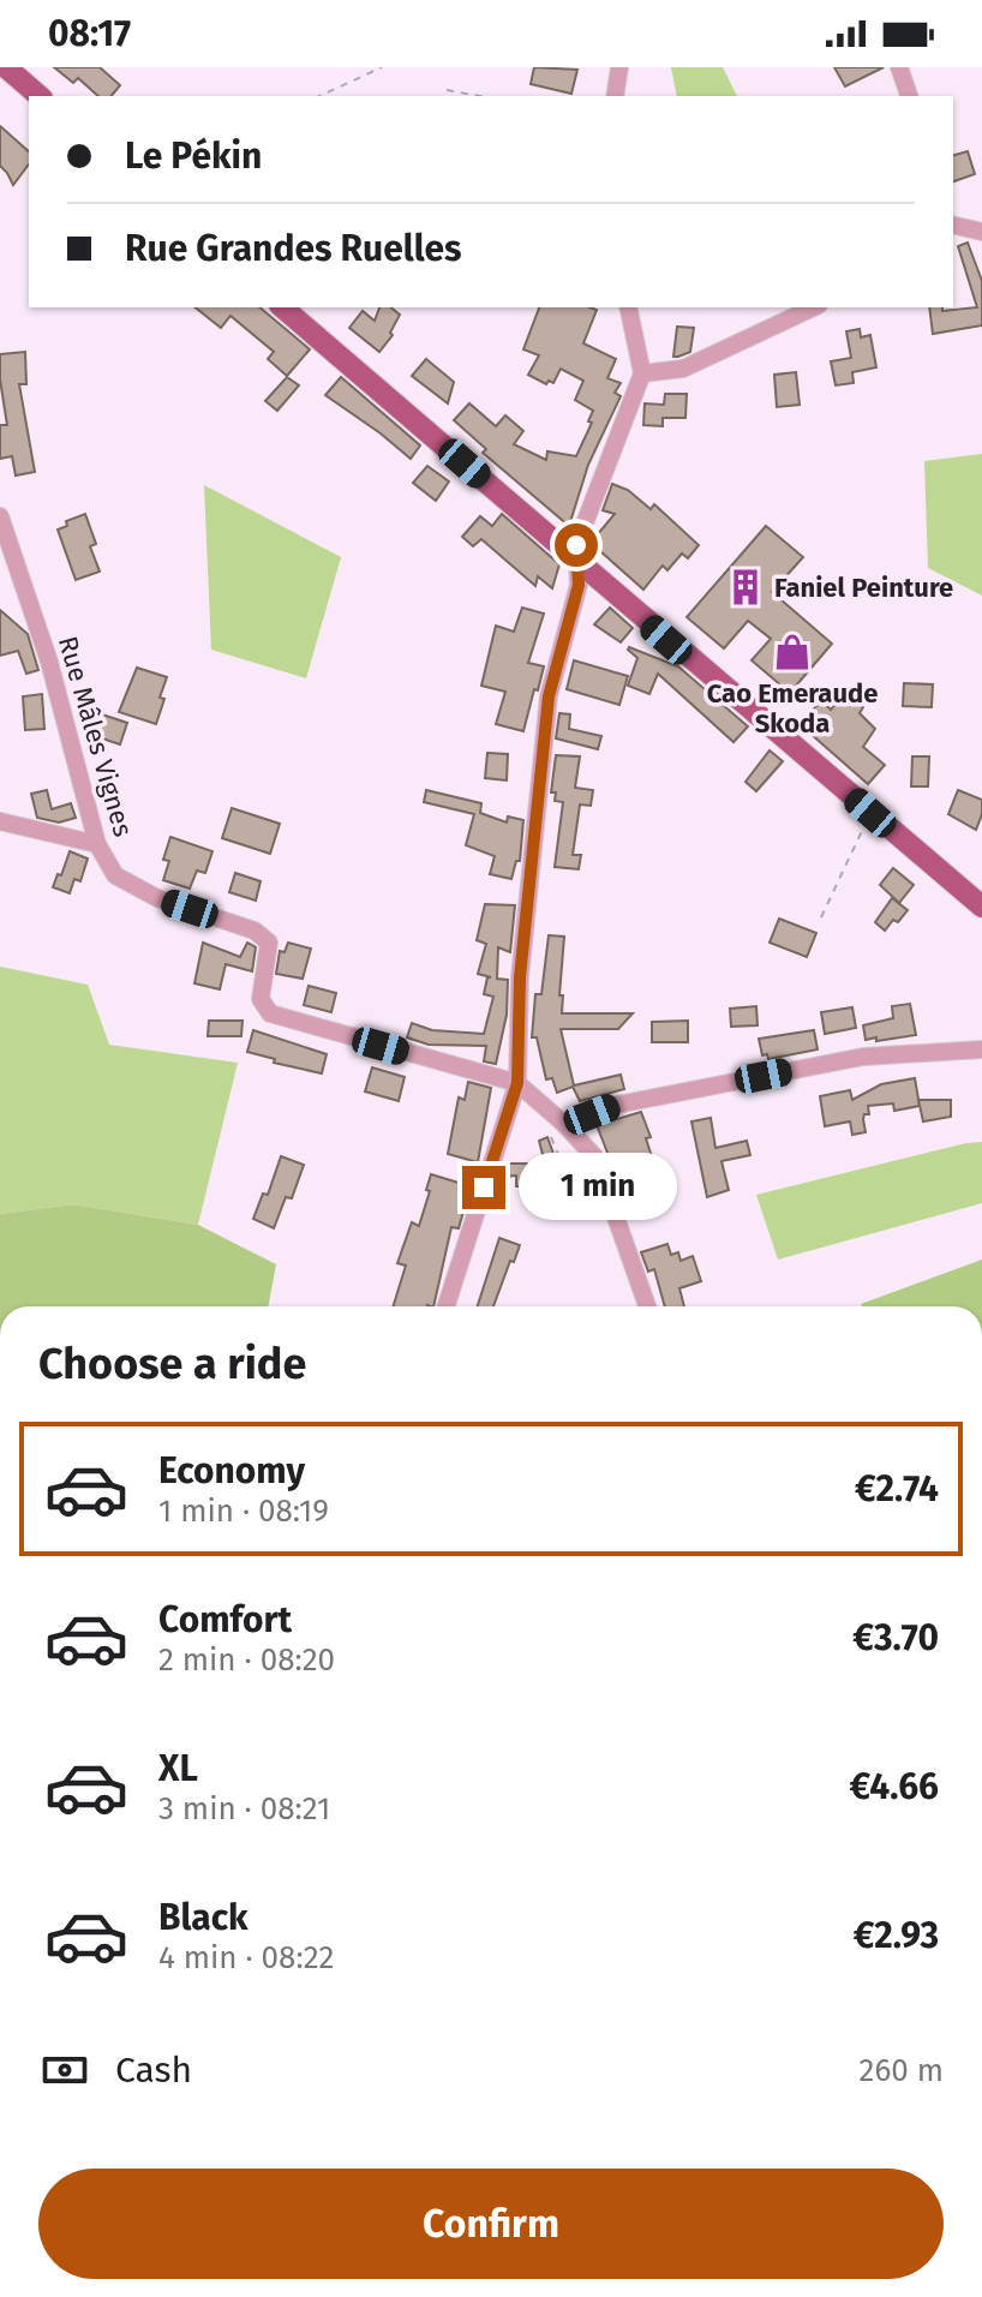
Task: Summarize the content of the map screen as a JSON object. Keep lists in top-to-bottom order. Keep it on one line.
{"streets":{"street":["Rue Mâles Vignes"]},"places":{"building":["Faniel Peinture"],"shop":["Cao Emeraude Skoda"]},"page":{"status":"08:17","banner":["Le Pékin","Rue Grandes Ruelles"],"bubble":"1 min","heading":"Choose a ride","list":[{"name":"Economy","note":"1 min · 08:19","value":"€2.74"},{"name":"Comfort","note":"2 min · 08:20","value":"€3.70"},{"name":"XL","note":"3 min · 08:21","value":"€4.66"},{"name":"Black","note":"4 min · 08:22","value":"€2.93"}],"pay":["Cash","260 m"],"buttons":"Confirm"}}
